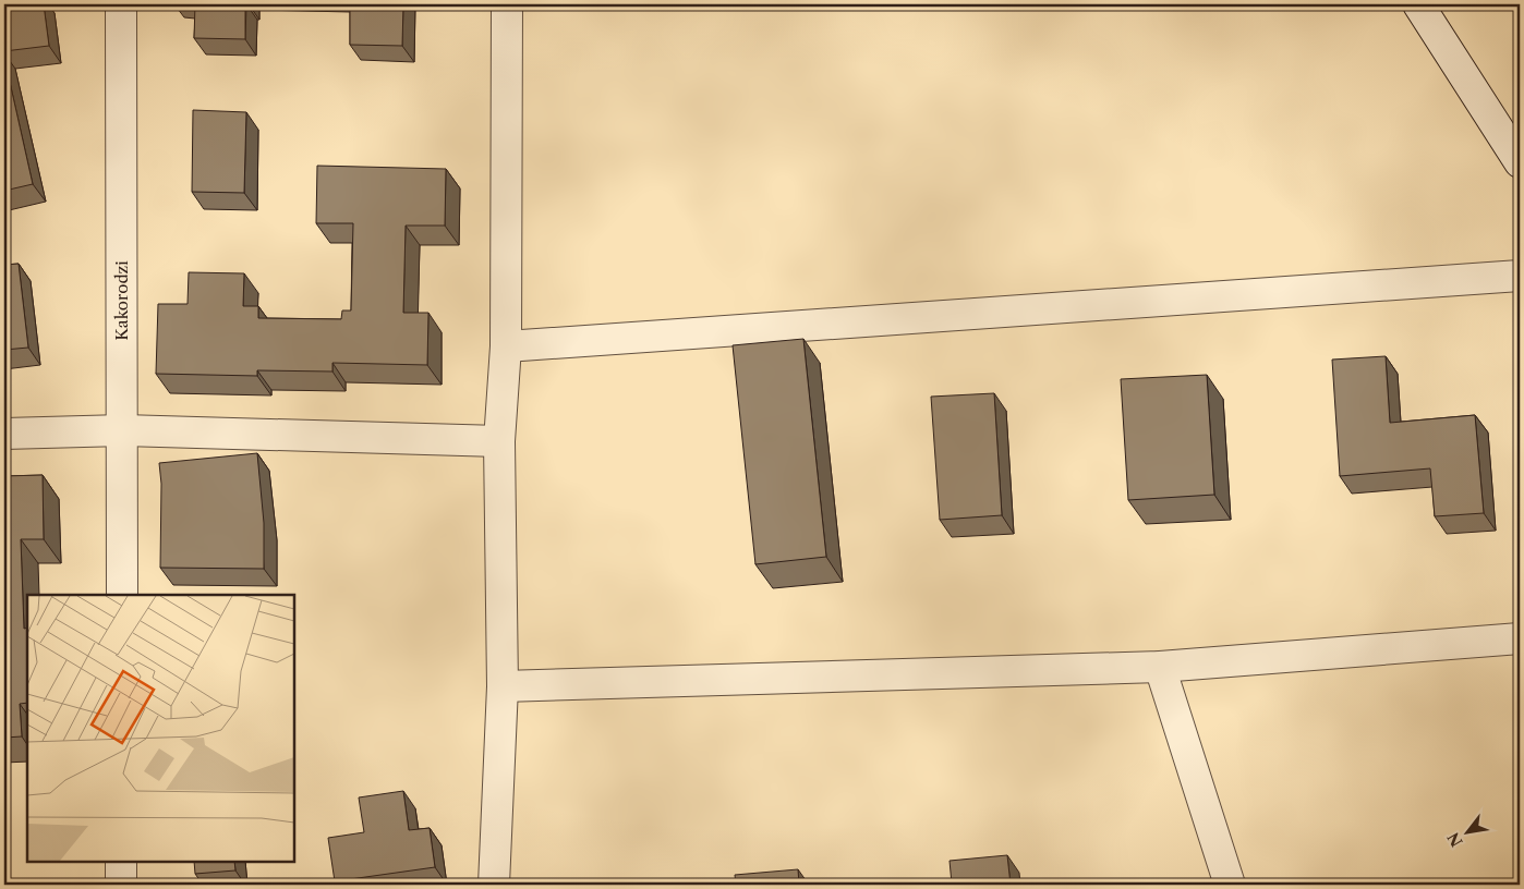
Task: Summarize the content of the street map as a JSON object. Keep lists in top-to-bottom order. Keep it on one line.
{"streets":{"street":["Kakorodzi"]},"north":"bottom left"}
